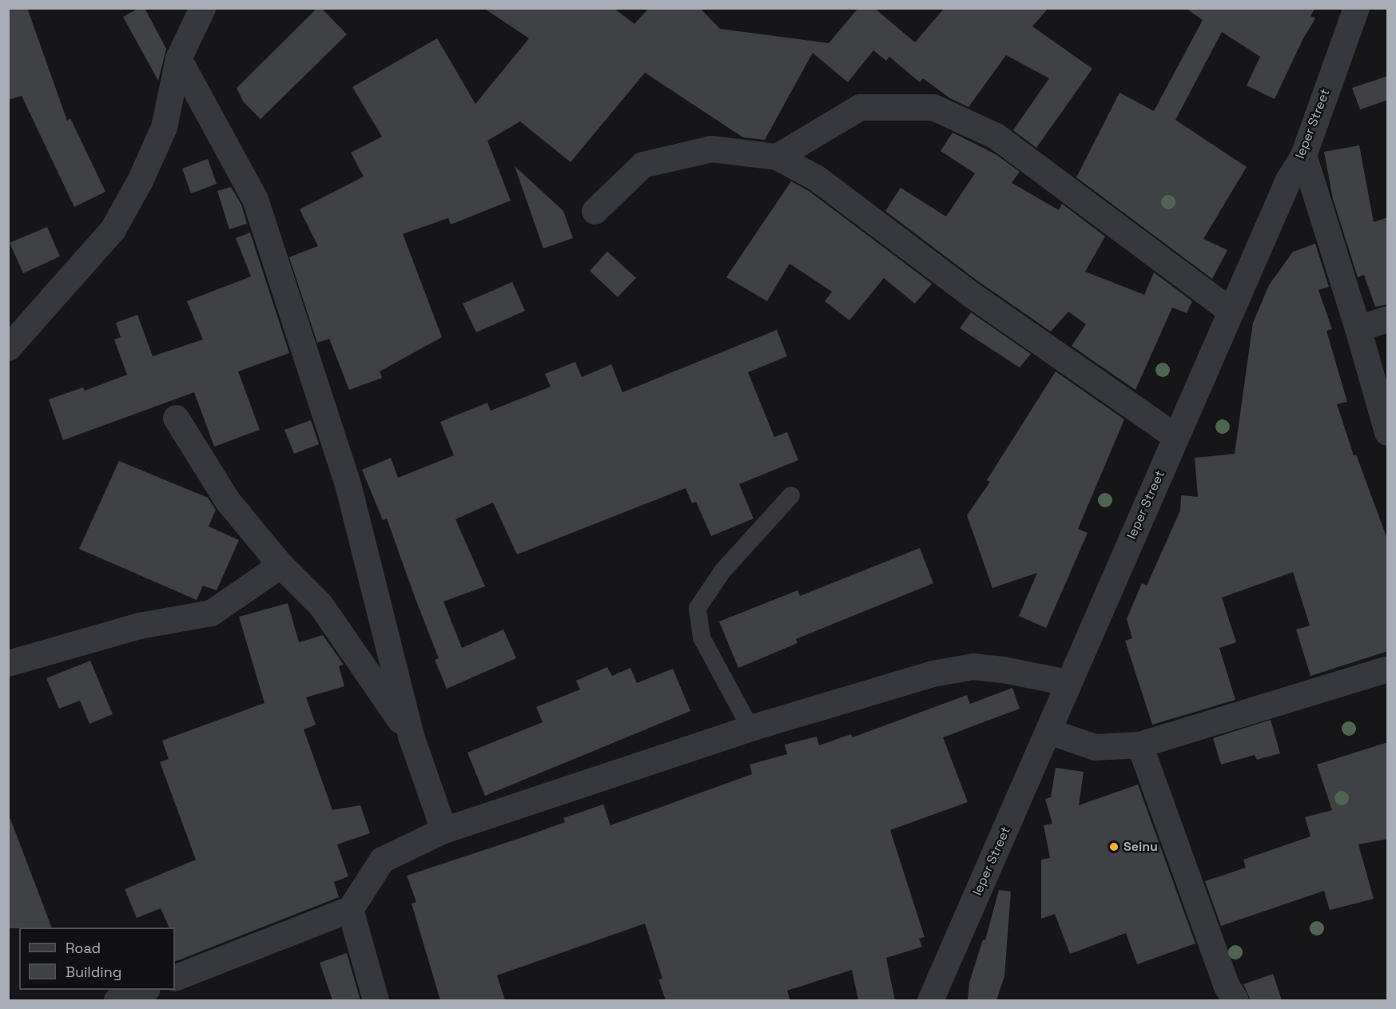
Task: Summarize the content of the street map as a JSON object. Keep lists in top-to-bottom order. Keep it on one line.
{"streets":{"street":["Ieper Street"]},"places":["Seinu"],"legend":["Road","Building"]}
